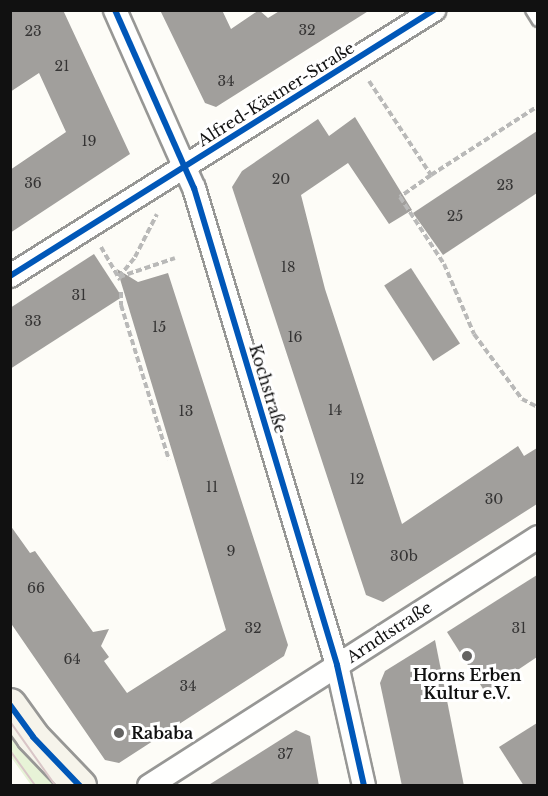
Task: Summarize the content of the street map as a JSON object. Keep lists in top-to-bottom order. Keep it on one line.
{"streets":{"street":["Alfred-Kästner-Straße","Kochstraße","Arndtstraße"]},"crossings":[["Alfred-Kästner-Straße","Kochstraße"],["Kochstraße","Arndtstraße"]],"places":["Horns Erben Kultur e.V.","Rababa"],"house_numbers":["32","23","21","34","19","20","36","23","25","18","31","33","15","16","14","13","12","11","30","9","30b","66","32","31","64","34","37"]}
